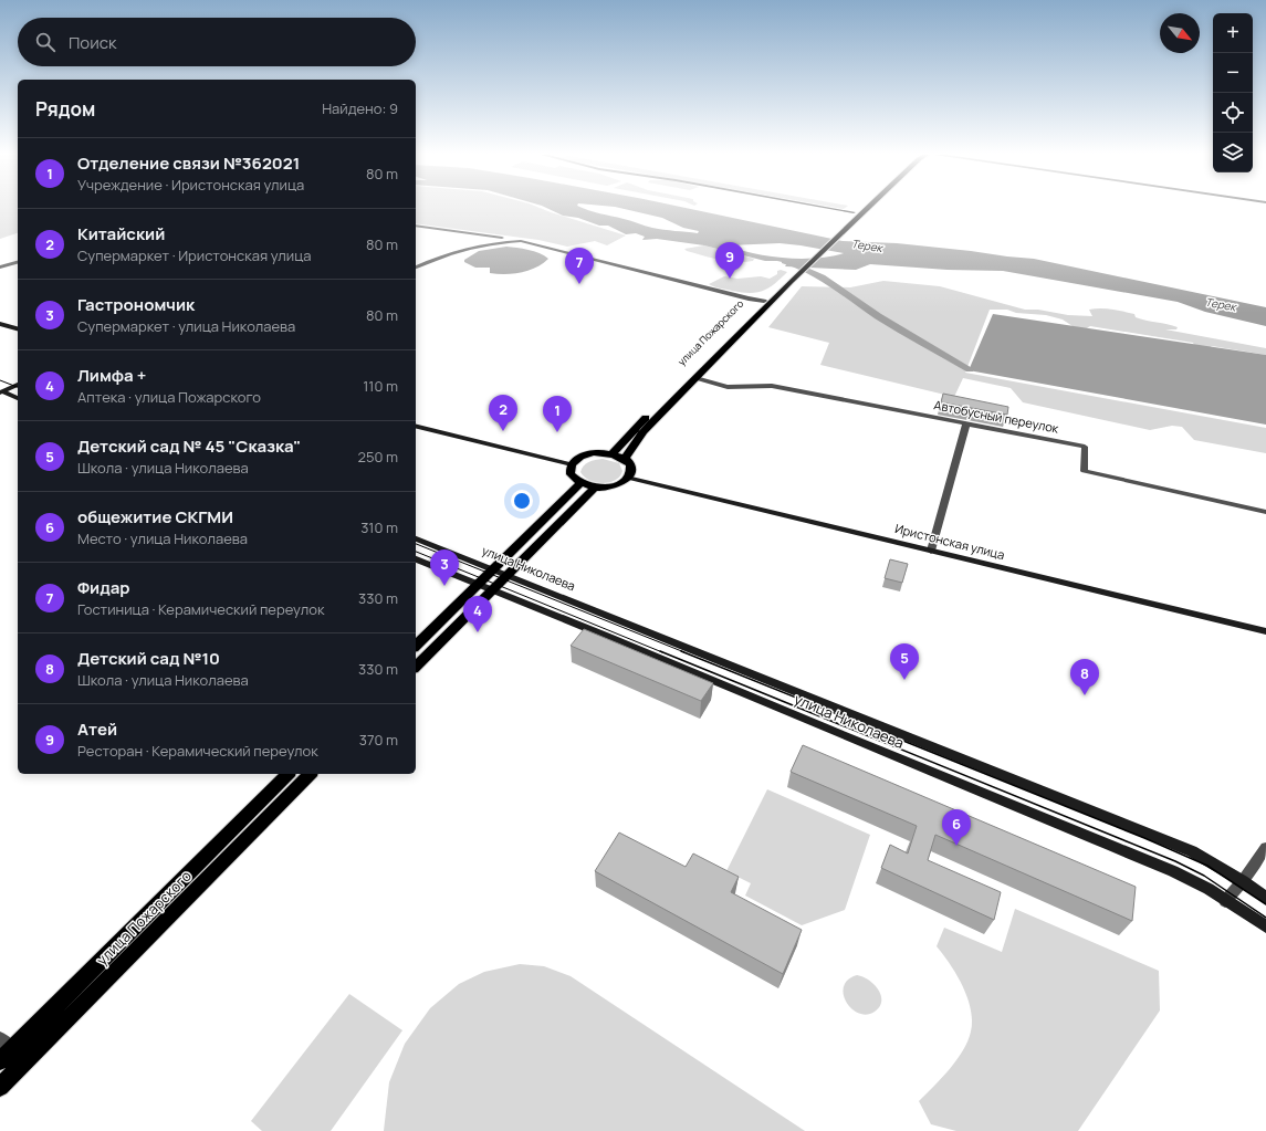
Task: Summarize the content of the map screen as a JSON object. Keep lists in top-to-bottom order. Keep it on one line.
{"streets":{"main road":["улица Пожарского"],"street":["Автобусный переулок","Иристонская улица","улица Николаева"]},"crossings":[["улица Пожарского","Автобусный переулок"],["улица Пожарского","Иристонская улица"]],"water":["Терек"],"north":"bottom right","page":{"map_buttons":["+","−"],"search":"Поиск","heading":["Рядом","Найдено: 9"],"list":[{"mark":"1","name":"Отделение связи №362021","note":"Учреждение · Иристонская улица","value":"80 m"},{"mark":"2","name":"Китайский","note":"Супермаркет · Иристонская улица","value":"80 m"},{"mark":"3","name":"Гастрономчик","note":"Супермаркет · улица Николаева","value":"80 m"},{"mark":"4","name":"Лимфа +","note":"Аптека · улица Пожарского","value":"110 m"},{"mark":"5","name":"Детский сад № 45 \"Сказка\"","note":"Школа · улица Николаева","value":"250 m"},{"mark":"6","name":"общежитие СКГМИ","note":"Место · улица Николаева","value":"310 m"},{"mark":"7","name":"Фидар","note":"Гостиница · Керамический переулок","value":"330 m"},{"mark":"8","name":"Детский сад №10","note":"Школа · улица Николаева","value":"330 m"},{"mark":"9","name":"Атей","note":"Ресторан · Керамический переулок","value":"370 m"}],"pins":["9","7","2","1","3","4","5","8","6"]}}
